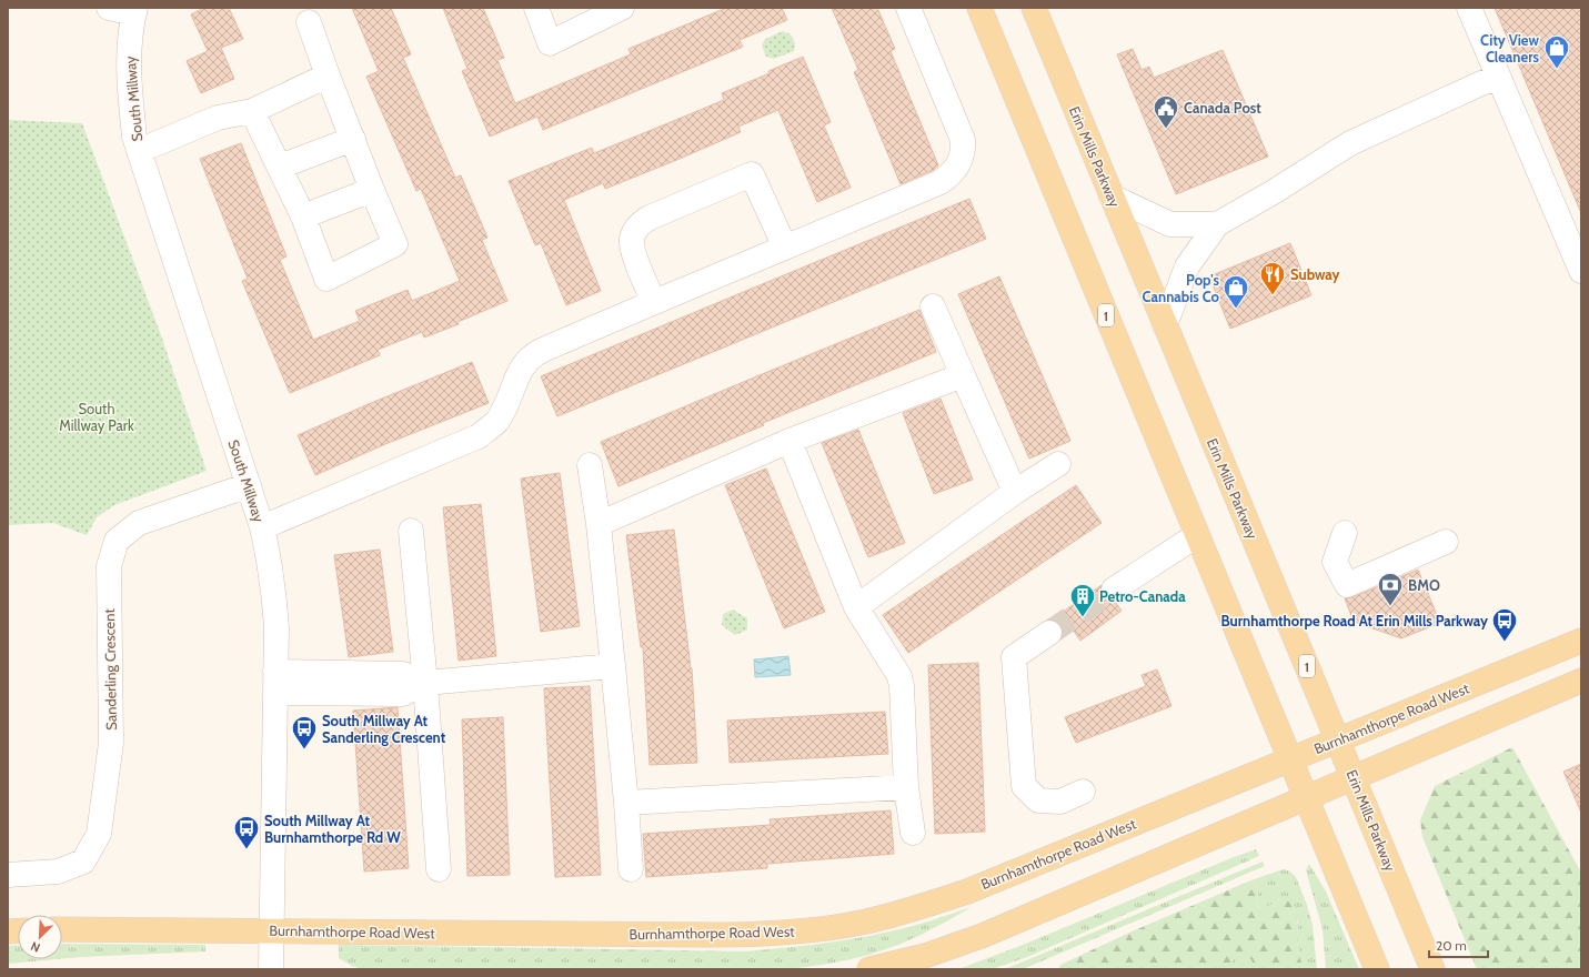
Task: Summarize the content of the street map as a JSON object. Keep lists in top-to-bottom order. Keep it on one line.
{"streets":{"main road":["Erin Mills Parkway","1","Burnhamthorpe Road West"],"street":["South Millway","Sanderling Crescent"]},"crossings":[["South Millway","Sanderling Crescent"],["South Millway","Burnhamthorpe Road West"],["Erin Mills Parkway","Burnhamthorpe Road West"],["1","Burnhamthorpe Road West"]],"parks":["South Millway Park"],"places":{"shop":["City View Cleaners","Pop's Cannabis Co"],"public building":["Canada Post"],"restaurant":["Subway"],"bank":["BMO"],"building":["Petro-Canada"],"bus stop":["Burnhamthorpe Road At Erin Mills Parkway","South Millway At Sanderling Crescent","South Millway At Burnhamthorpe Rd W"]},"scale_bar":"20 m","north":"bottom left"}
